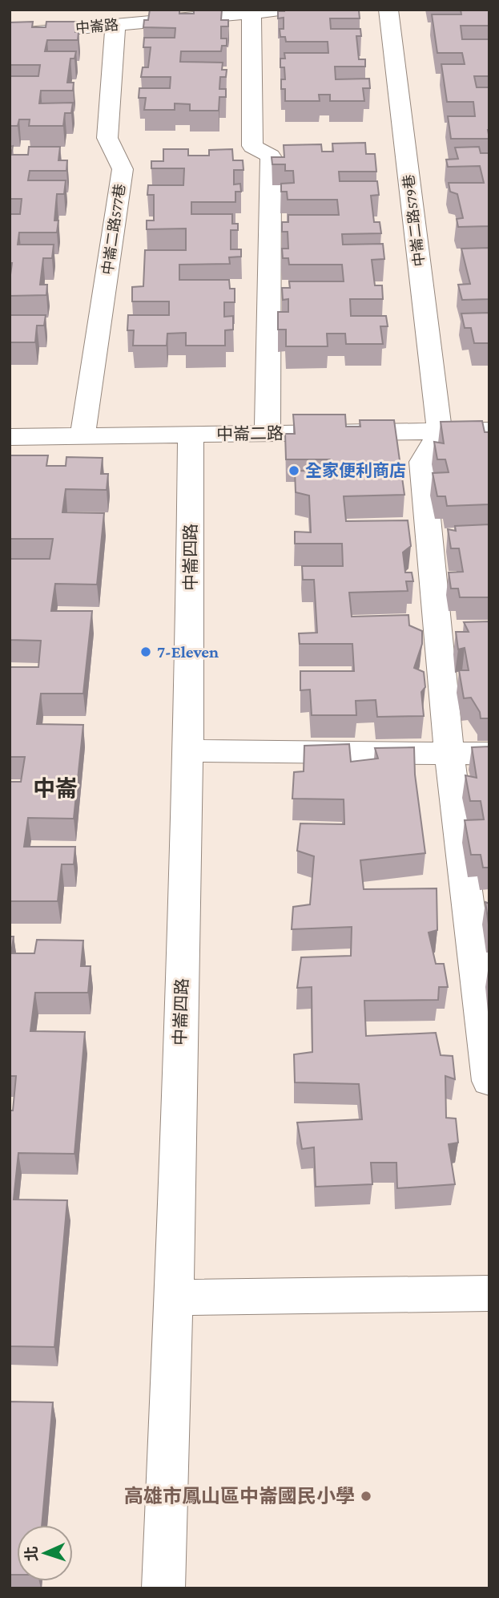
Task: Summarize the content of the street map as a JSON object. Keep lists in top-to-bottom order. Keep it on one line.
{"streets":{"street":["中崙路","中崙二路579巷","中崙二路577巷","中崙二路","中崙四路"]},"crossings":[["中崙路","中崙二路577巷"],["中崙二路579巷","中崙二路"],["中崙二路577巷","中崙二路"],["中崙二路","中崙四路"]],"districts":["中崙"],"places":["全家便利商店","7-Eleven","高雄市鳳山區中崙國民小學"],"north":"left"}
